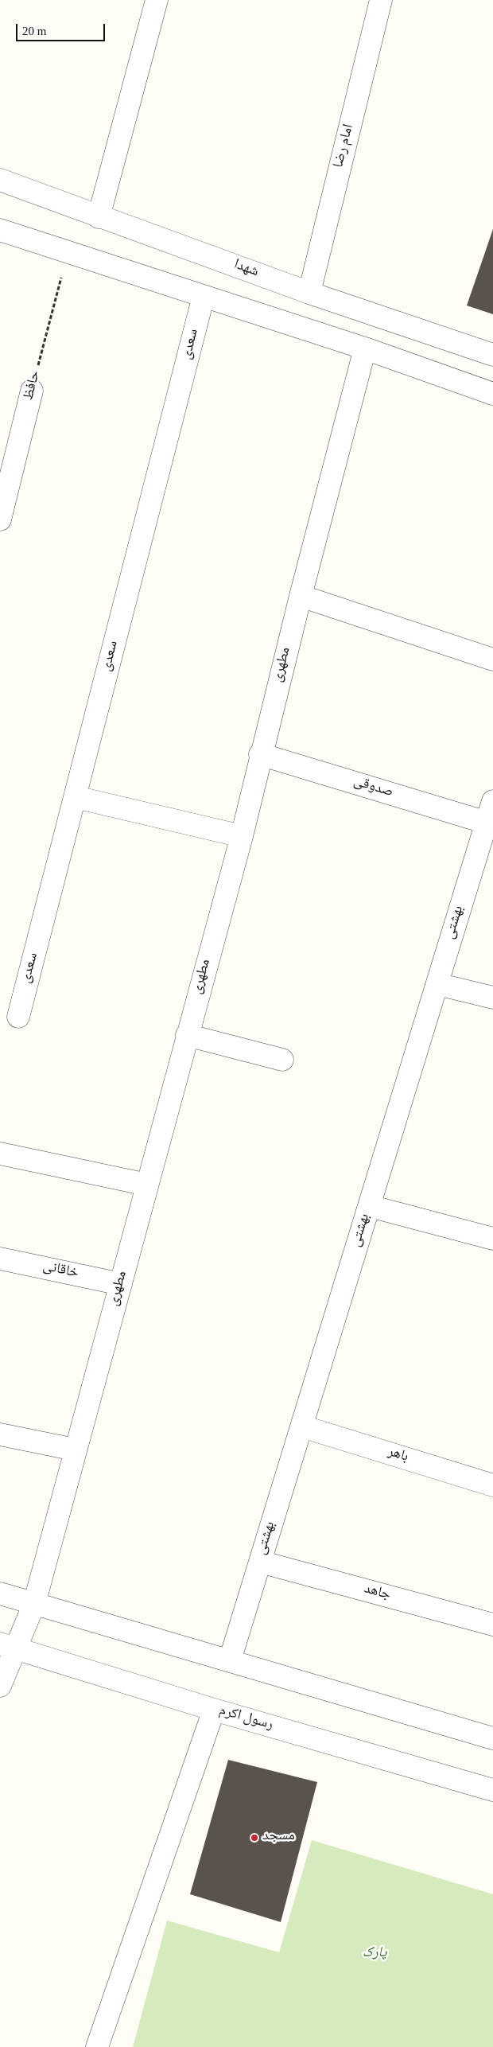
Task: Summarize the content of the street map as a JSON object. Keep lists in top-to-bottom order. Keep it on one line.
{"streets":{"street":["امام رضا","شهدا","سعدی","حافظ","مطهری","صدوقی","بهشتی","خاقانی","باهر","جاهد","رسول اکرم"]},"crossings":[["امام رضا","شهدا"],["مطهری","صدوقی"],["مطهری","خاقانی"],["مطهری","رسول اکرم"],["صدوقی","بهشتی"],["بهشتی","باهر"],["بهشتی","جاهد"]],"parks":["پارک"],"places":["مسجد"],"scale_bar":"20 m"}
